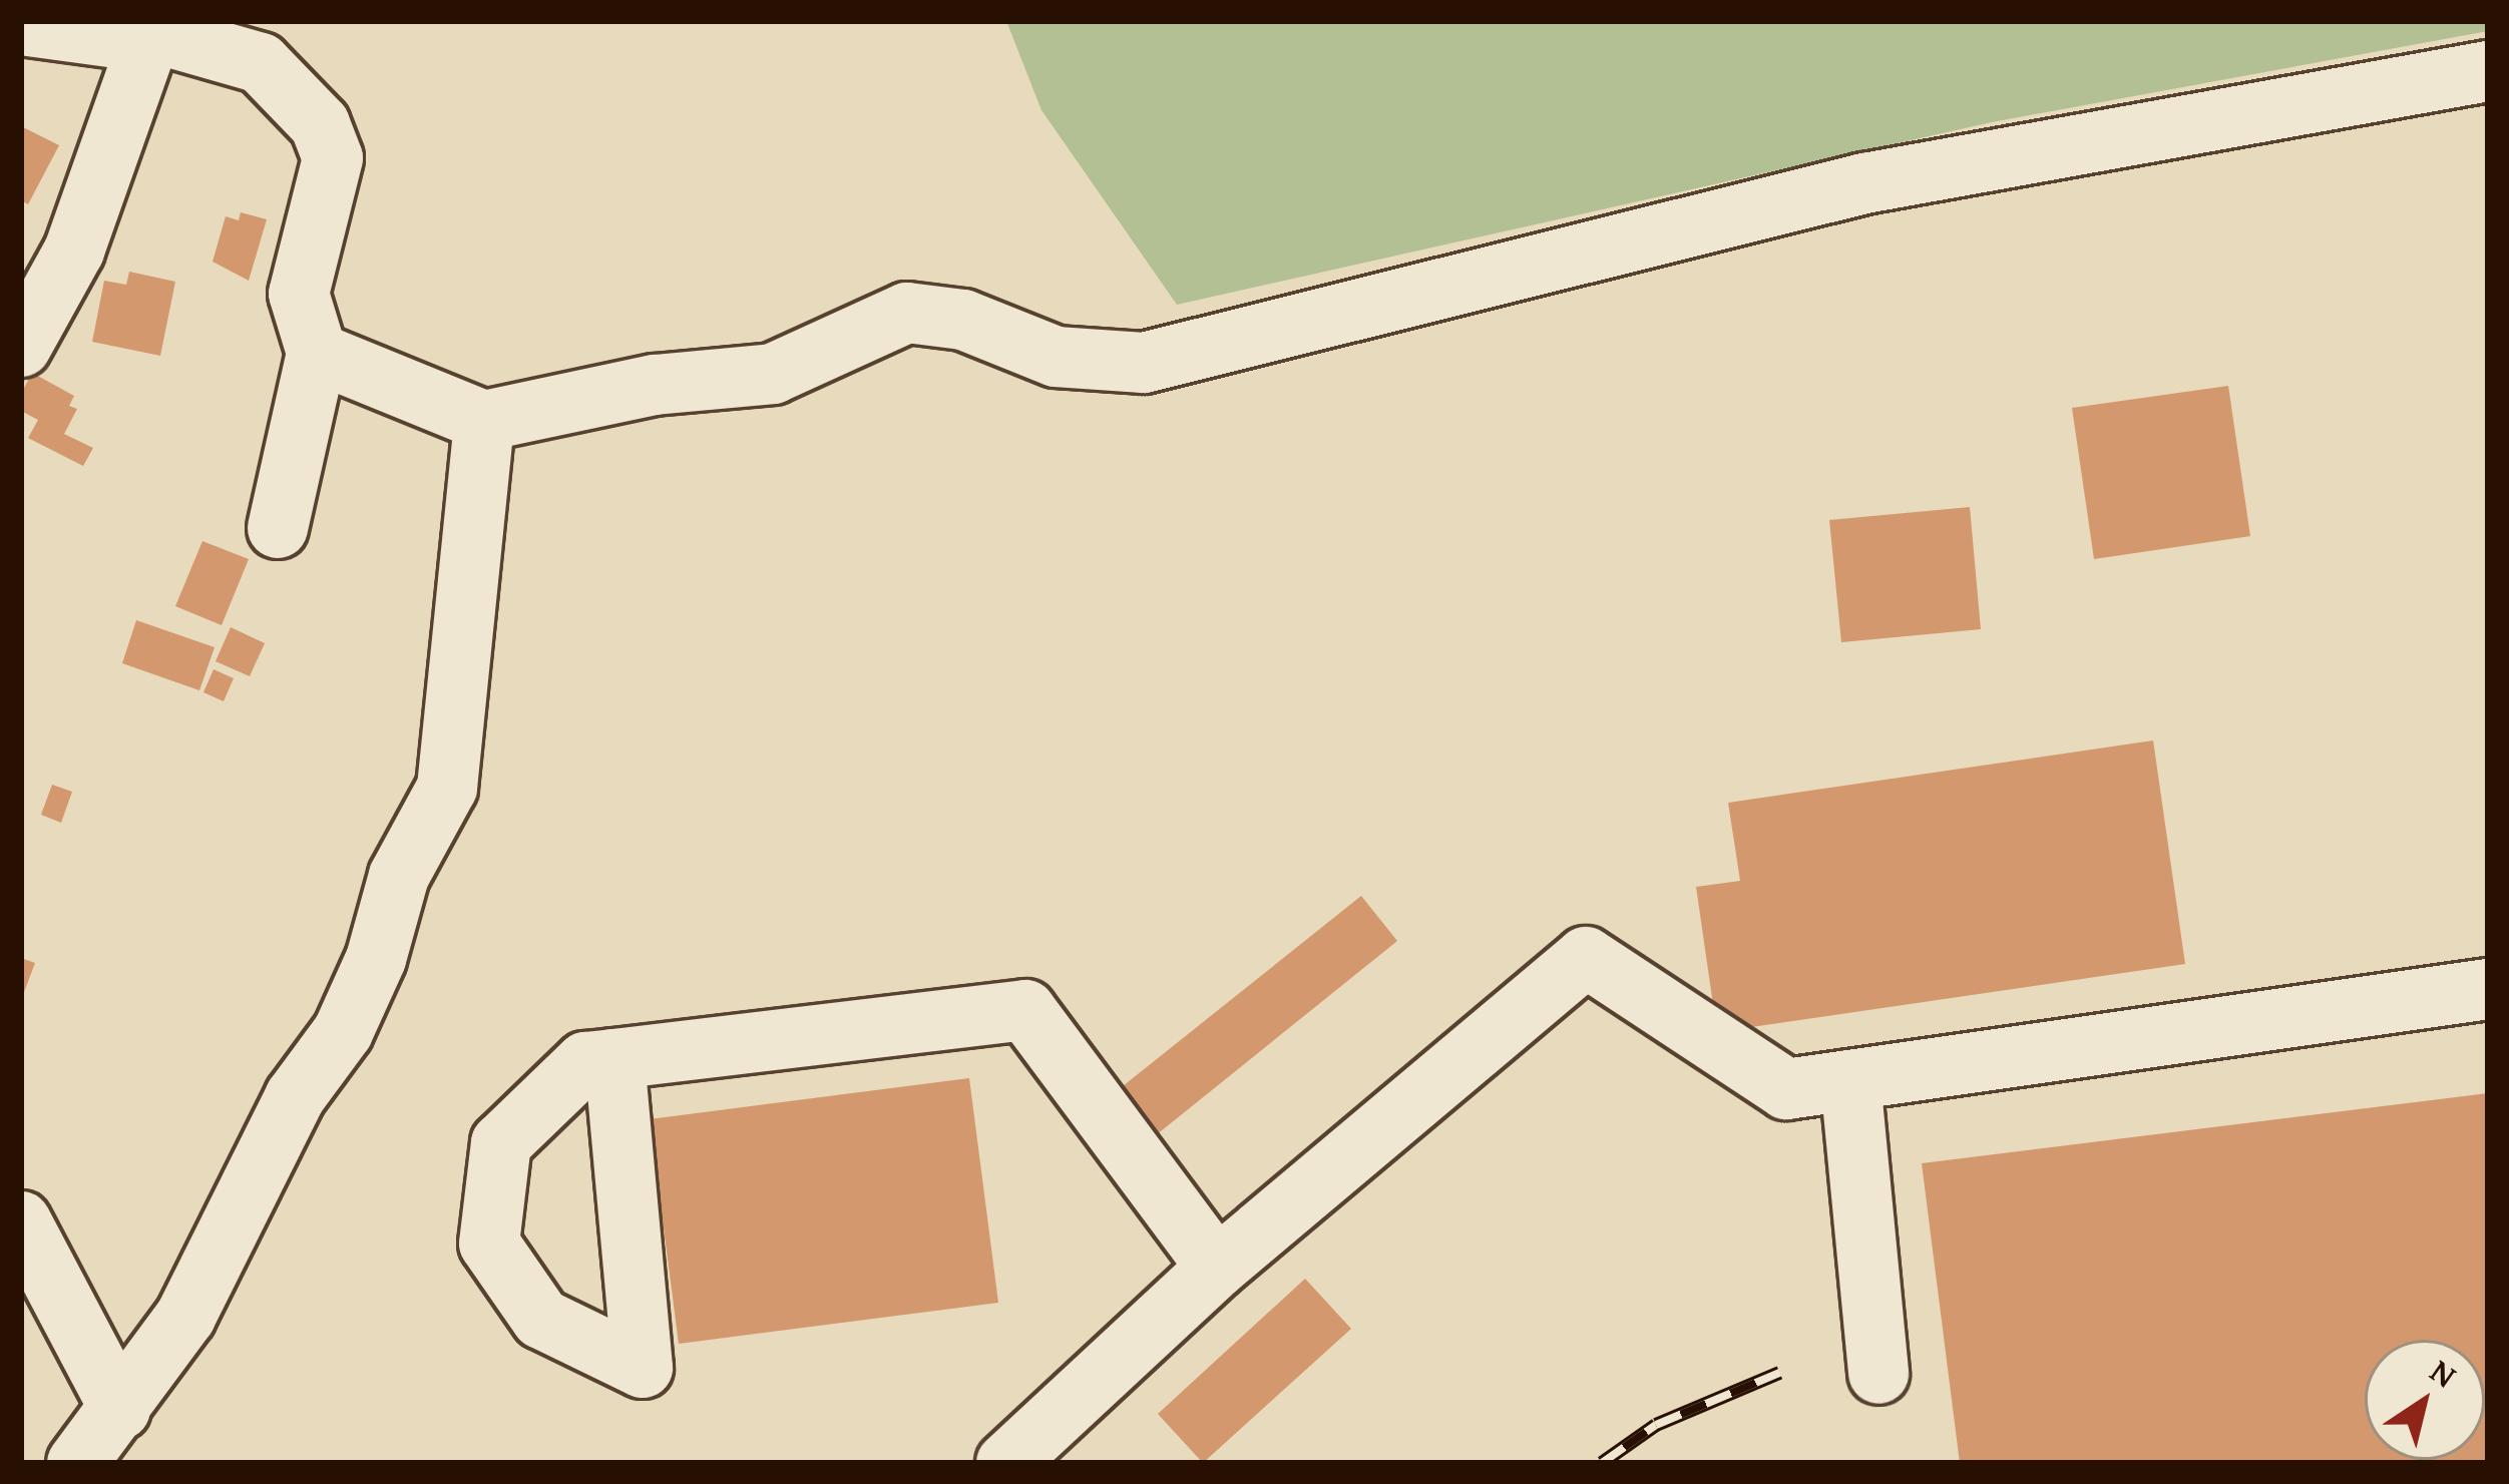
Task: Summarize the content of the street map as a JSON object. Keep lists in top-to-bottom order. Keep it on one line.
{"north":"top right"}
